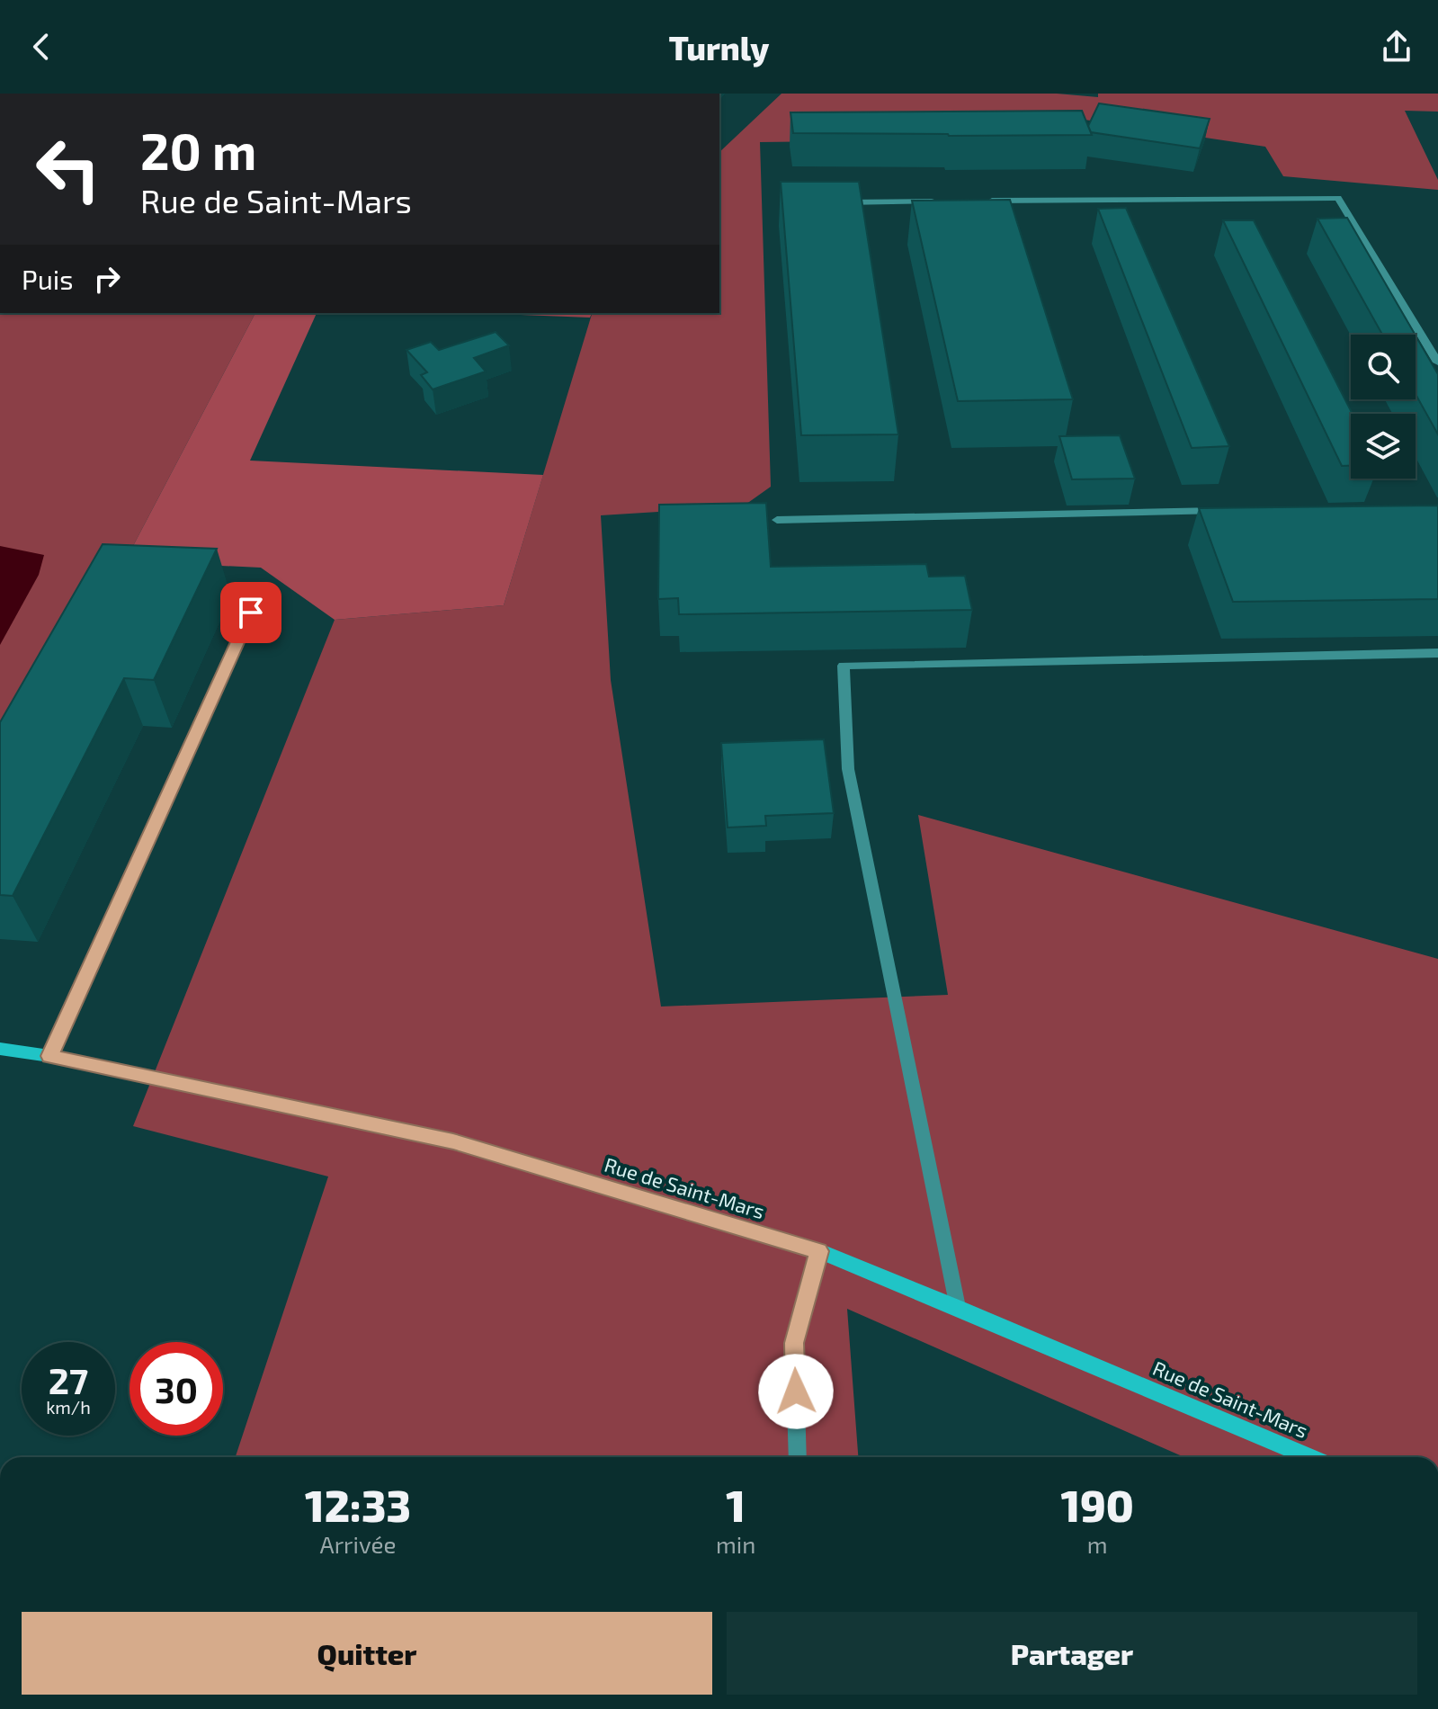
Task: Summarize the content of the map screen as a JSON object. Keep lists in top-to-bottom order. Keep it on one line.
{"streets":{"street":["Rue de Saint-Mars"]},"page":{"header":"Turnly","turn":["20 m","Rue de Saint-Mars"],"then":"Puis","speed":"27 km/h","limit":"30","eta":["12:33","Arrivée","1","min","190","m"],"buttons":["Quitter","Partager"]}}
